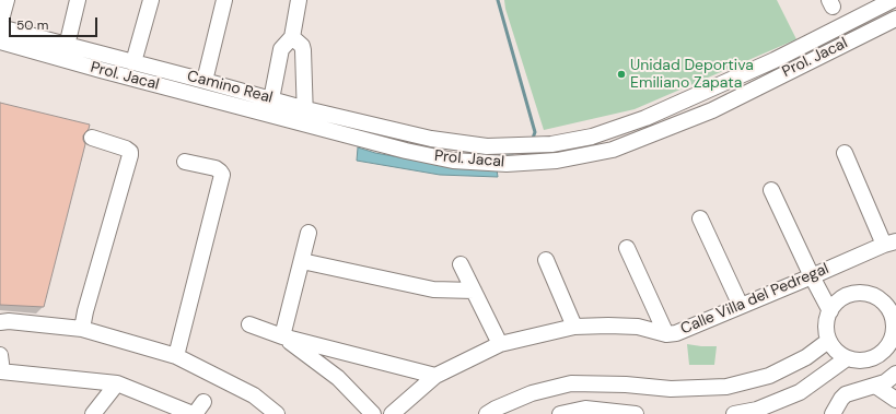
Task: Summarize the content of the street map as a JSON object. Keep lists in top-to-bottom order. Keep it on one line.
{"streets":{"street":["Prol. Jacal","Camino Real","Calle Villa del Pedregal"]},"crossings":[["Prol. Jacal","Camino Real"]],"places":["Unidad Deportiva Emiliano Zapata"],"scale_bar":"50 m"}
